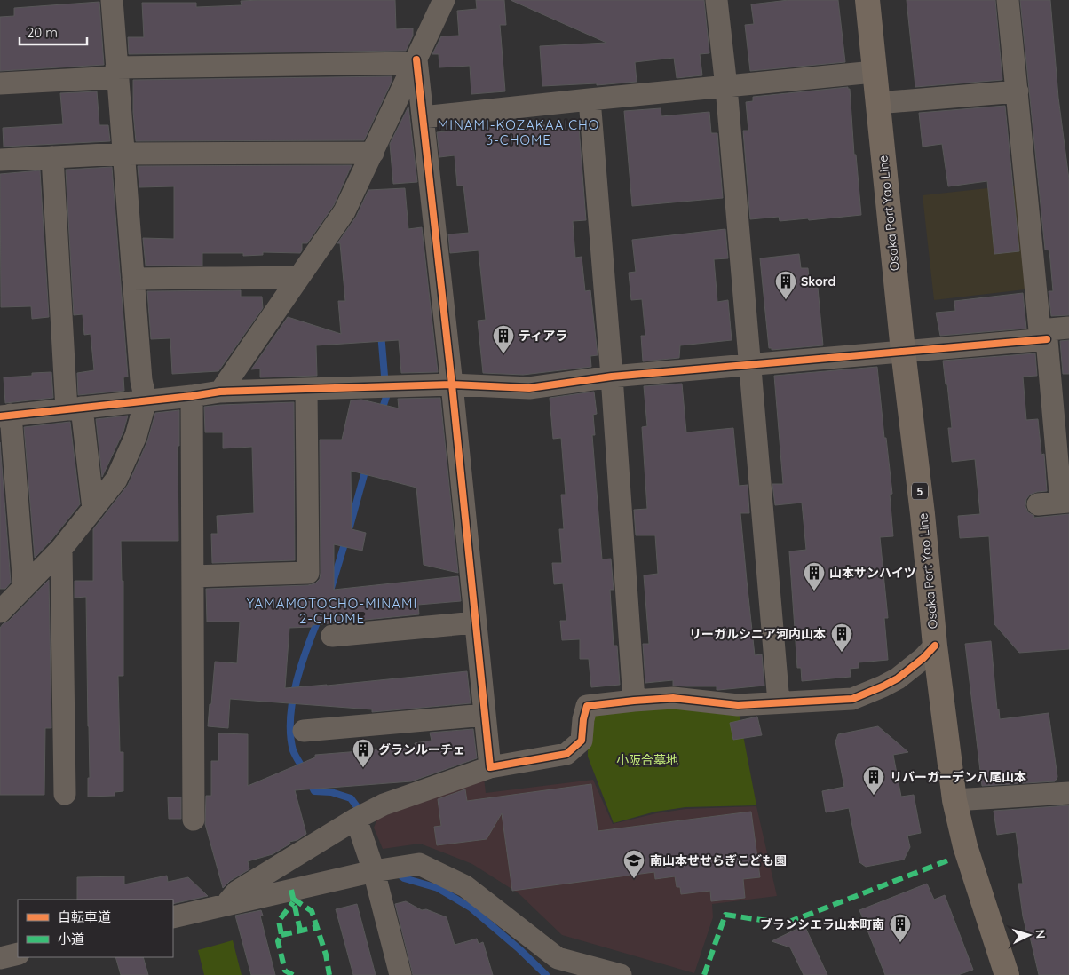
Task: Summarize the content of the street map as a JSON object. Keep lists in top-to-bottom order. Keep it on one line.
{"streets":{"main road":["Osaka Port Yao Line","5"]},"districts":["MINAMI-KOZAKAAICHO 3-CHOME","YAMAMOTOCHO-MINAMI 2-CHOME"],"parks":["小阪合墓地"],"places":{"building":["Skord","ティアラ","山本サンハイツ","リーガルシニア河内山本","グランルーチェ","リバーガーデン八尾山本","ブランシエラ山本町南"],"school or university":["南山本せせらぎこども園"]},"legend":["自転車道","小道"],"scale_bar":"20 m","north":"right"}
